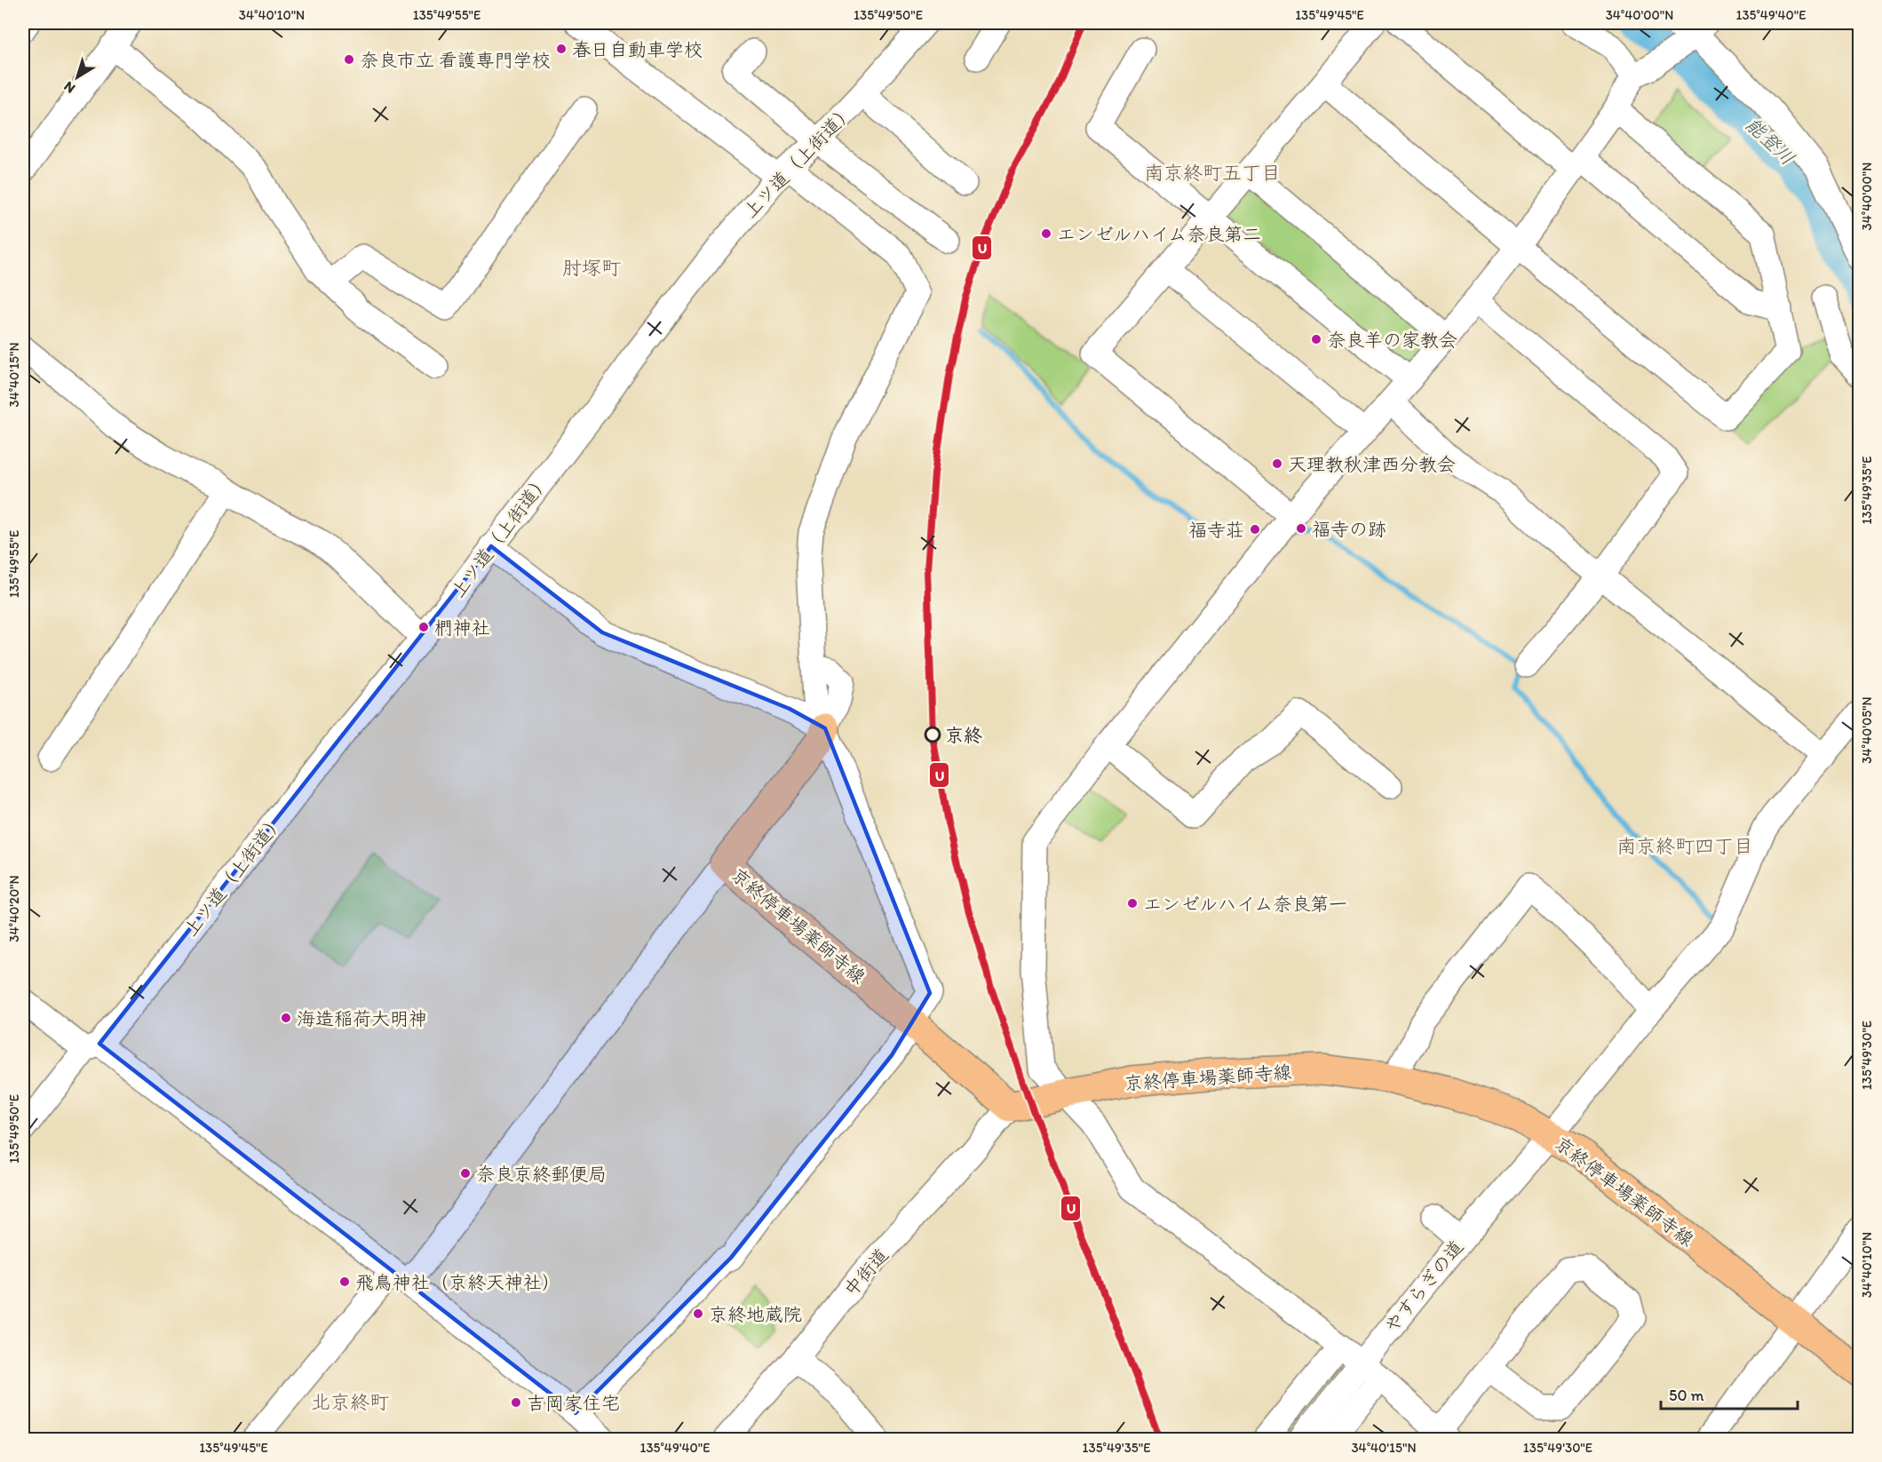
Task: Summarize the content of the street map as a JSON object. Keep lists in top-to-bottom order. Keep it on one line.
{"streets":{"main road":["京終停車場薬師寺線"],"street":["上ツ道（上街道）","中街道","やすらぎの道"]},"crossings":[["京終停車場薬師寺線","中街道"],["京終停車場薬師寺線","やすらぎの道"]],"districts":["南京終町五丁目","肘塚町","南京終町四丁目","北京終町"],"water":["能登川"],"places":["春日自動車学校","奈良市立 看護専門学校","エンゼルハイム奈良第二","奈良羊の家教会","天理教秋津西分教会","福寺の跡","福寺荘","椚神社","京終","エンゼルハイム奈良第一","海造稲荷大明神","奈良京終郵便局","飛鳥神社（京終天神社）","京終地蔵院","吉岡家住宅"],"lines":["transit line U"],"scale_bar":"50 m","north":"bottom left","coordinates":["34°40'10\"N","135°49'55\"E","135°49'50\"E","135°49'45\"E","34°40'00\"N","135°49'40\"E","34°40'15\"N","135°49'35\"E","34°40'05\"N","34°40'20\"N","135°49'30\"E"]}
